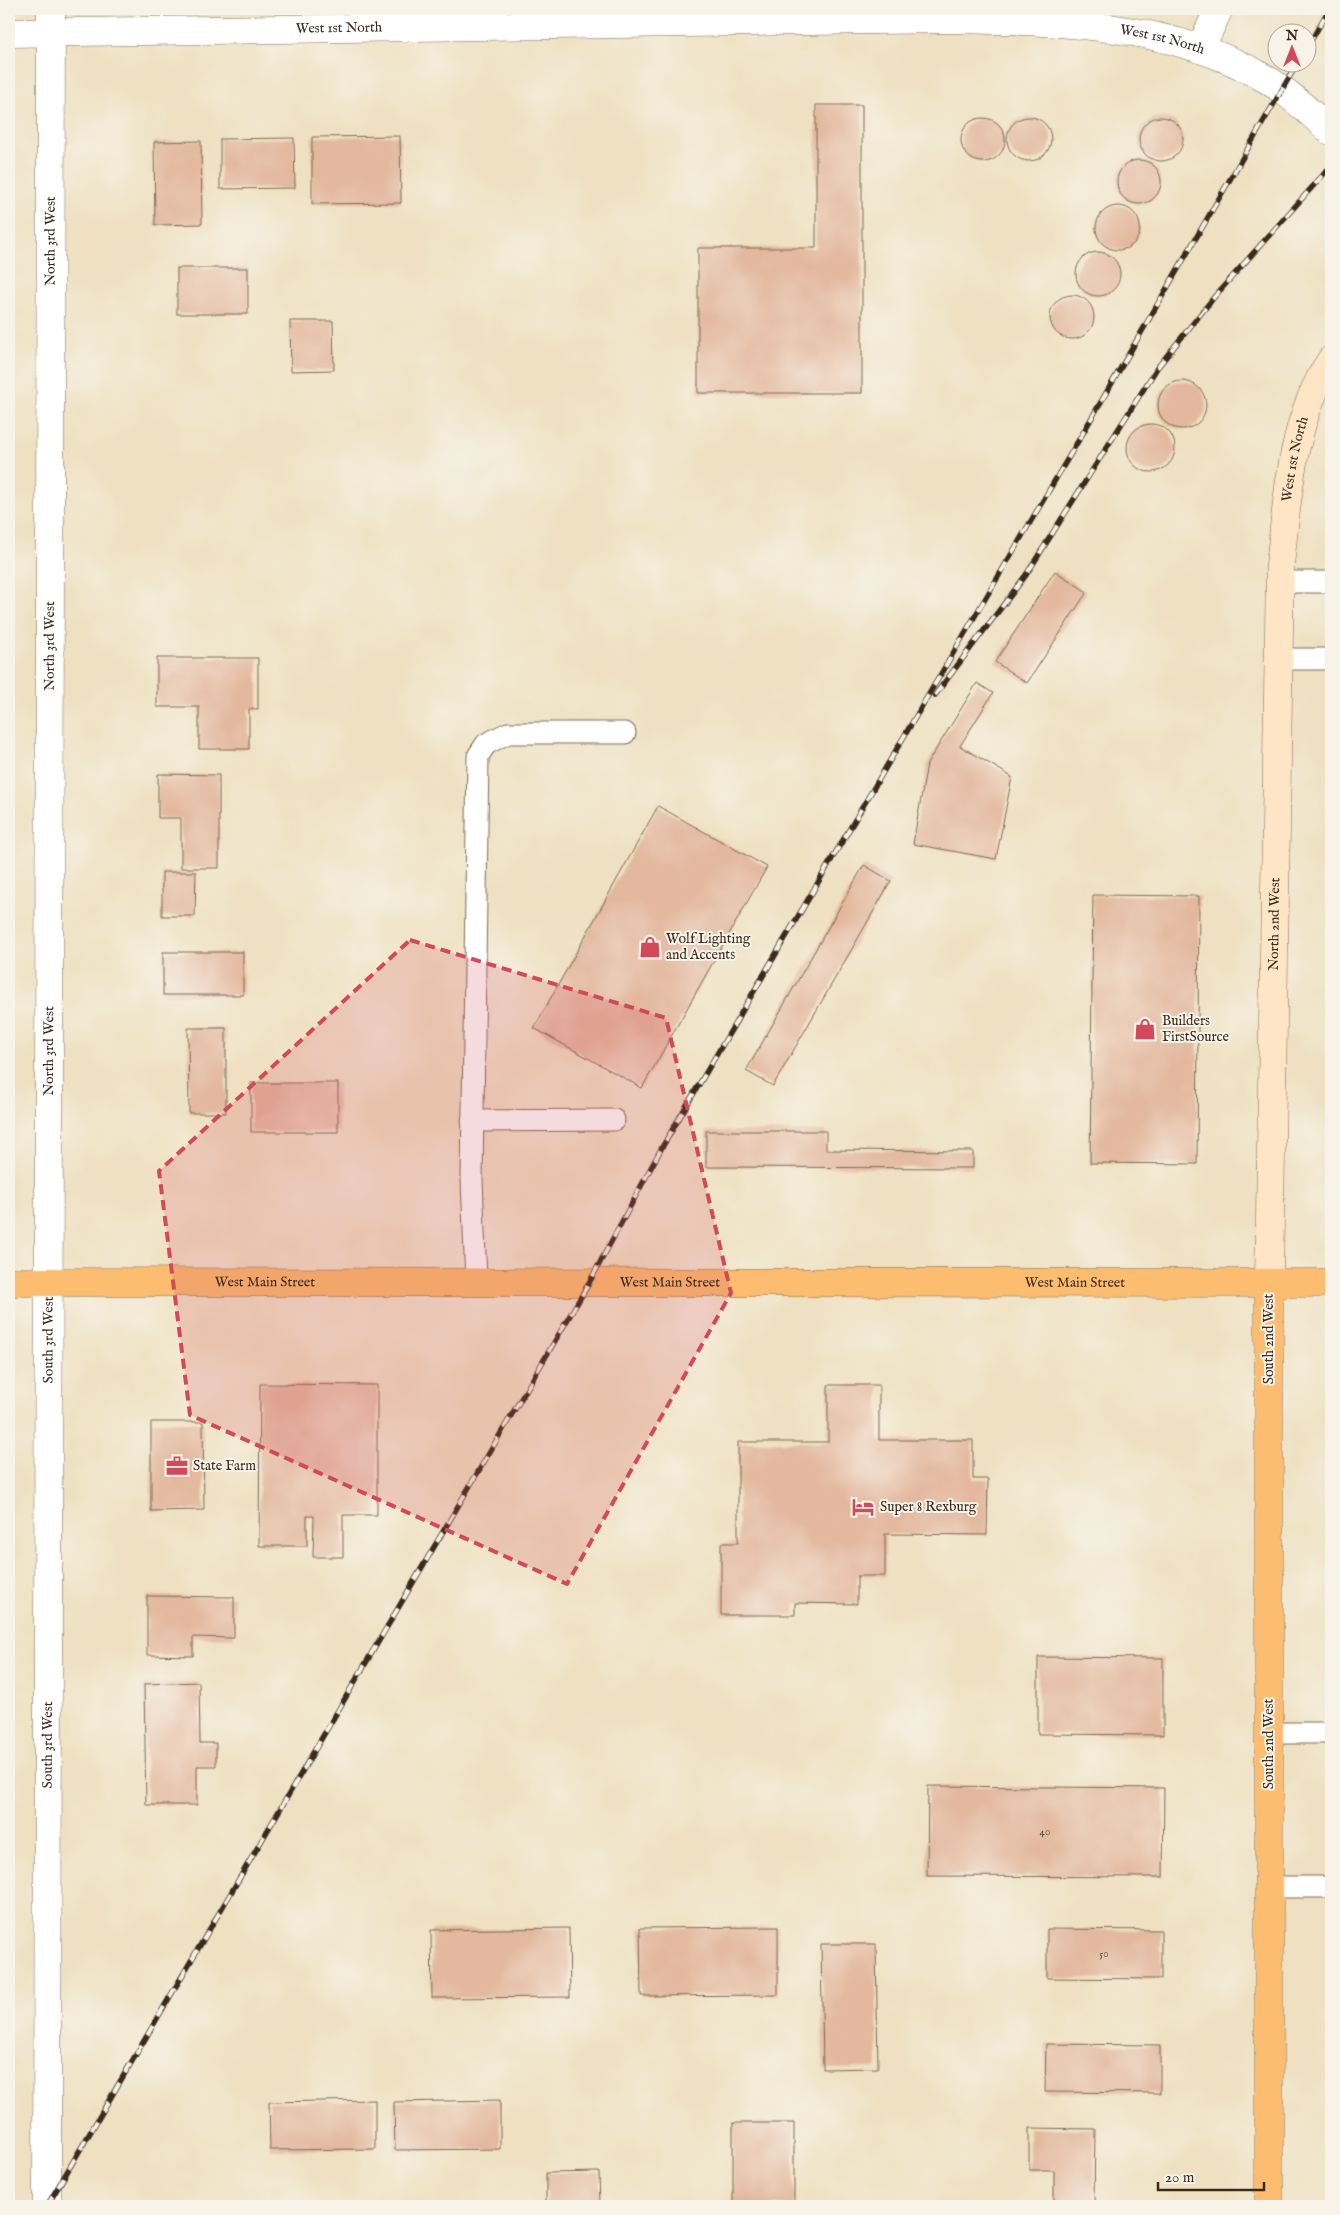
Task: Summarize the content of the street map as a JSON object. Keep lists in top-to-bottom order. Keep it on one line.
{"streets":{"main road":["West 1st North","North 2nd West","West Main Street","South 2nd West"],"street":["North 3rd West","South 3rd West"]},"crossings":[["West 1st North","North 3rd West"],["West 1st North","North 2nd West"],["North 3rd West","West Main Street"],["North 3rd West","South 3rd West"],["North 2nd West","West Main Street"],["North 2nd West","South 2nd West"],["West Main Street","South 3rd West"],["West Main Street","South 2nd West"]],"places":{"shop":["Wolf Lighting and Accents","Builders FirstSource"],"office":["State Farm"],"hotel":["Super 8 Rexburg"]},"house_numbers":["40","50"],"scale_bar":"20 m","north":"top"}
